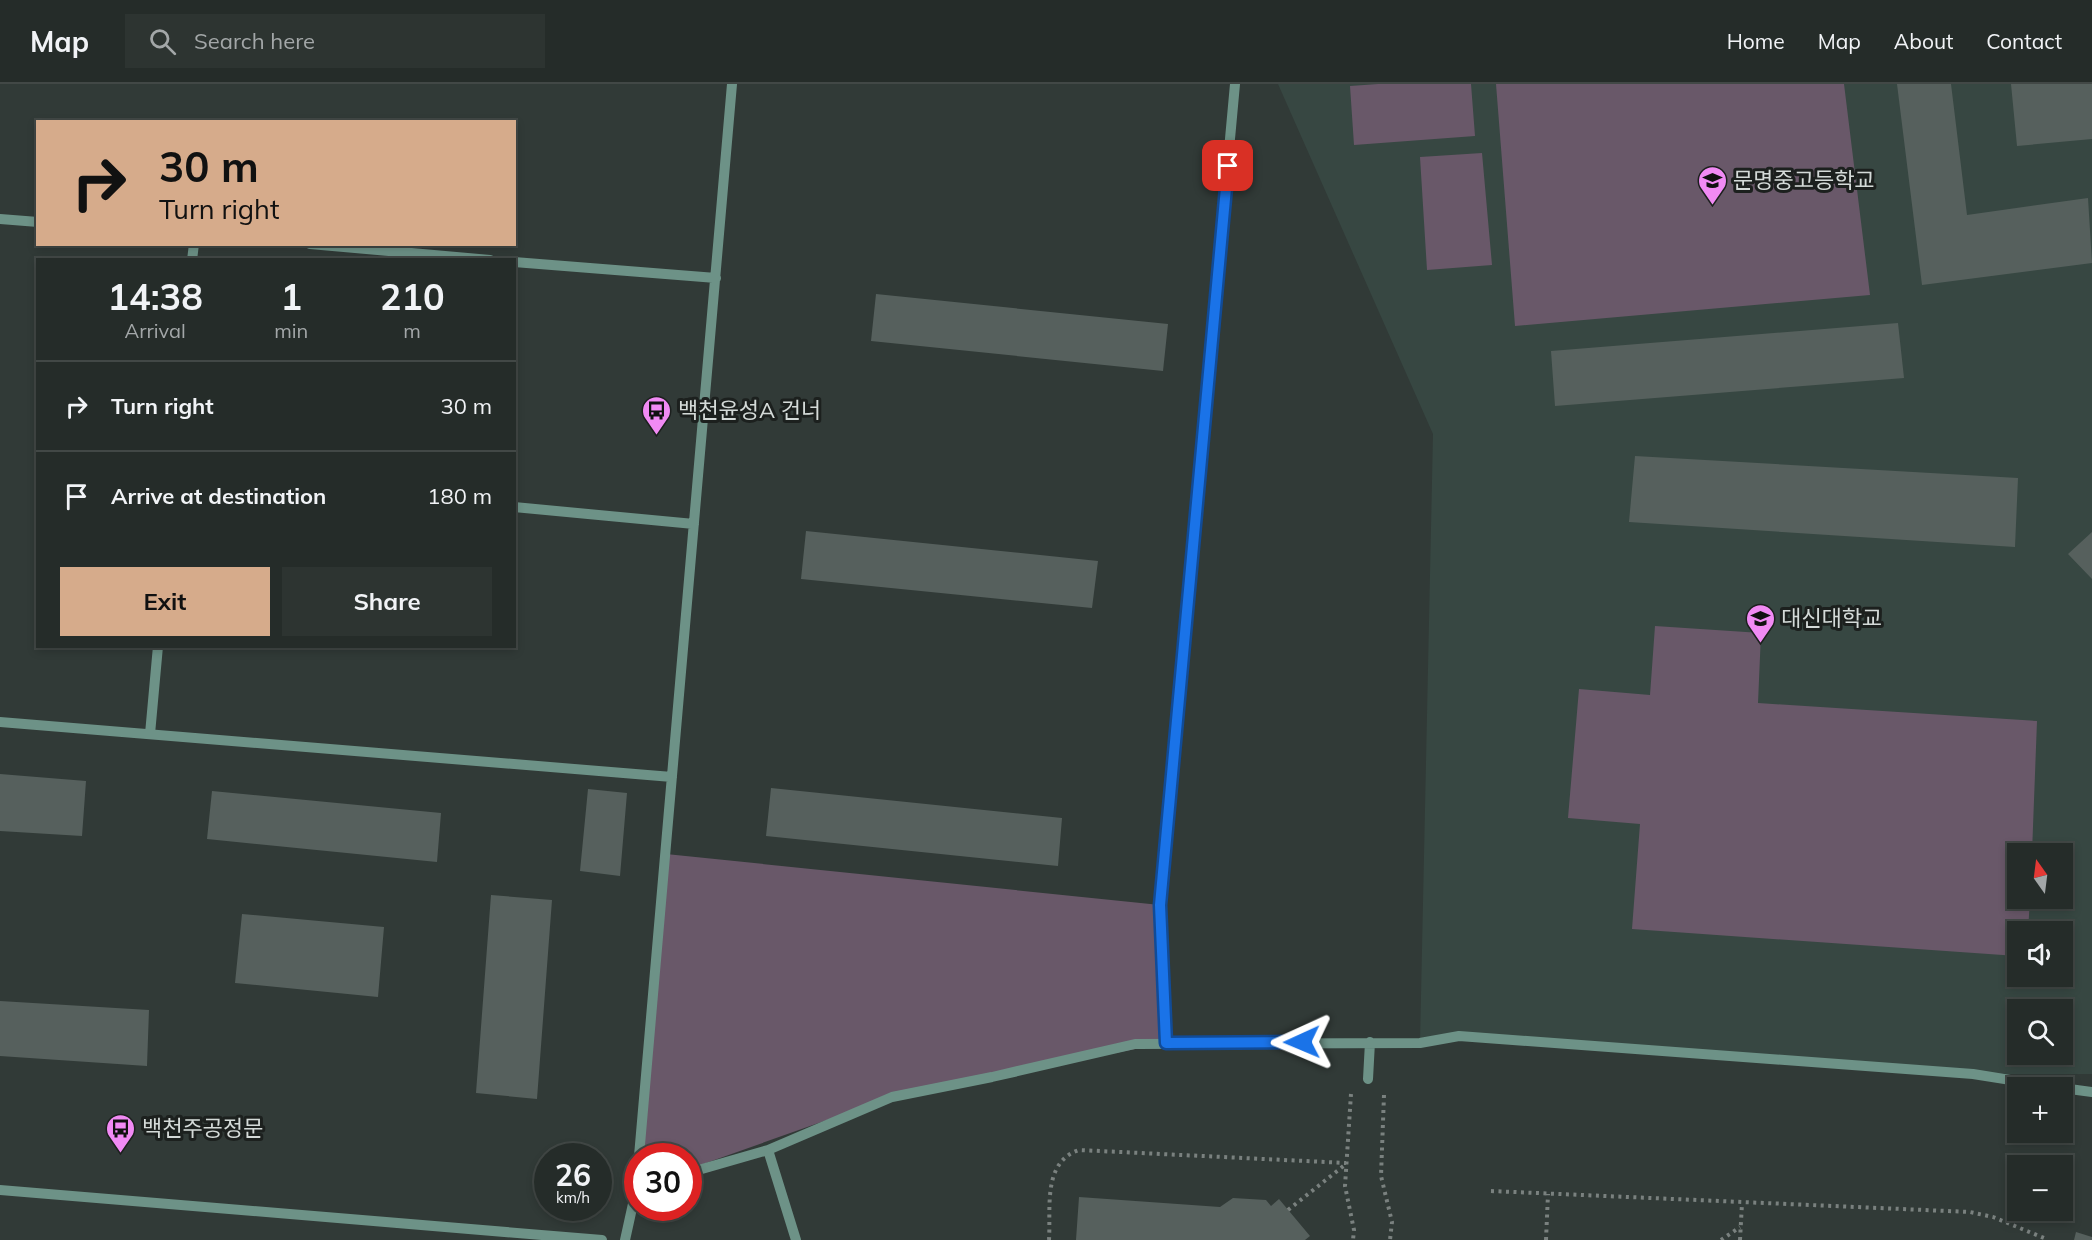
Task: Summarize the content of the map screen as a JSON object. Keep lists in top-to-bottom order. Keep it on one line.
{"places":{"school or university":["문명중고등학교","대신대학교"],"bus stop":["백천윤성A 건너","백천주공정문"]},"north":"top","page":{"header":"Map","search":"Search here","nav":["Home","Map","About","Contact"],"turn":["30 m","Turn right"],"eta":["14:38","Arrival","1","min","210","m"],"list":[{"name":"Turn right","value":"30 m"},{"name":"Arrive at destination","value":"180 m"}],"buttons":["Exit","Share"],"map_buttons":["+","−"],"speed":"26 km/h","limit":"30"}}
